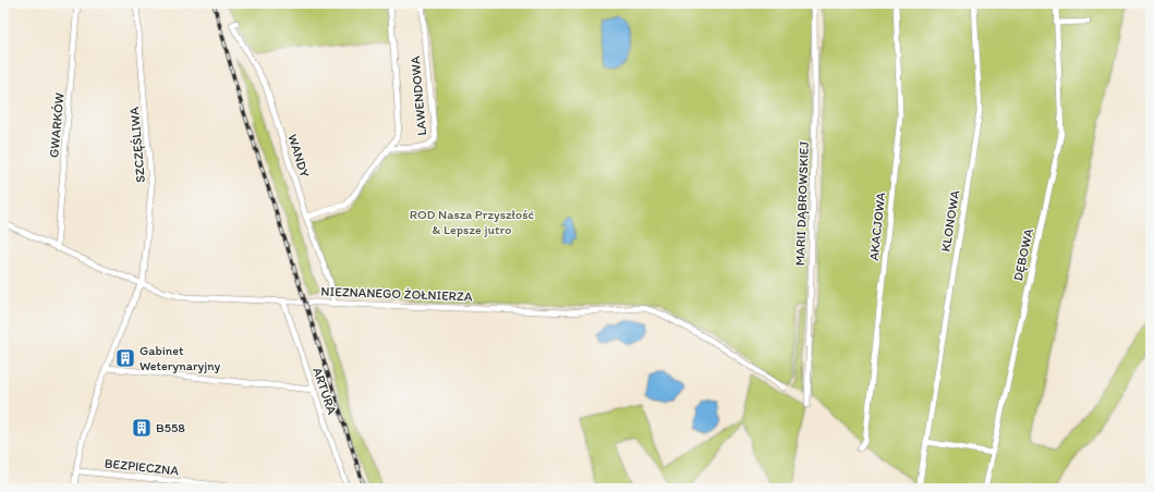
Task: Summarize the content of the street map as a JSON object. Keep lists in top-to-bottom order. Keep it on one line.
{"streets":{"street":["LAWENDOWA","GWARKÓW","SZCZĘŚLIWA","WANDY","MARII DĄBROWSKIEJ","KLONOWA","AKACJOWA","DĘBOWA","NIEZNANEGO ŻOŁNIERZA","ARTURA","BEZPIECZNA"]},"crossings":[["LAWENDOWA","WANDY"],["GWARKÓW","NIEZNANEGO ŻOŁNIERZA"],["SZCZĘŚLIWA","NIEZNANEGO ŻOŁNIERZA"],["WANDY","NIEZNANEGO ŻOŁNIERZA"],["NIEZNANEGO ŻOŁNIERZA","ARTURA"]],"parks":["ROD Nasza Przyszłość & Lepsze jutro"],"places":{"building":["Gabinet Weterynaryjny","B558"]}}
